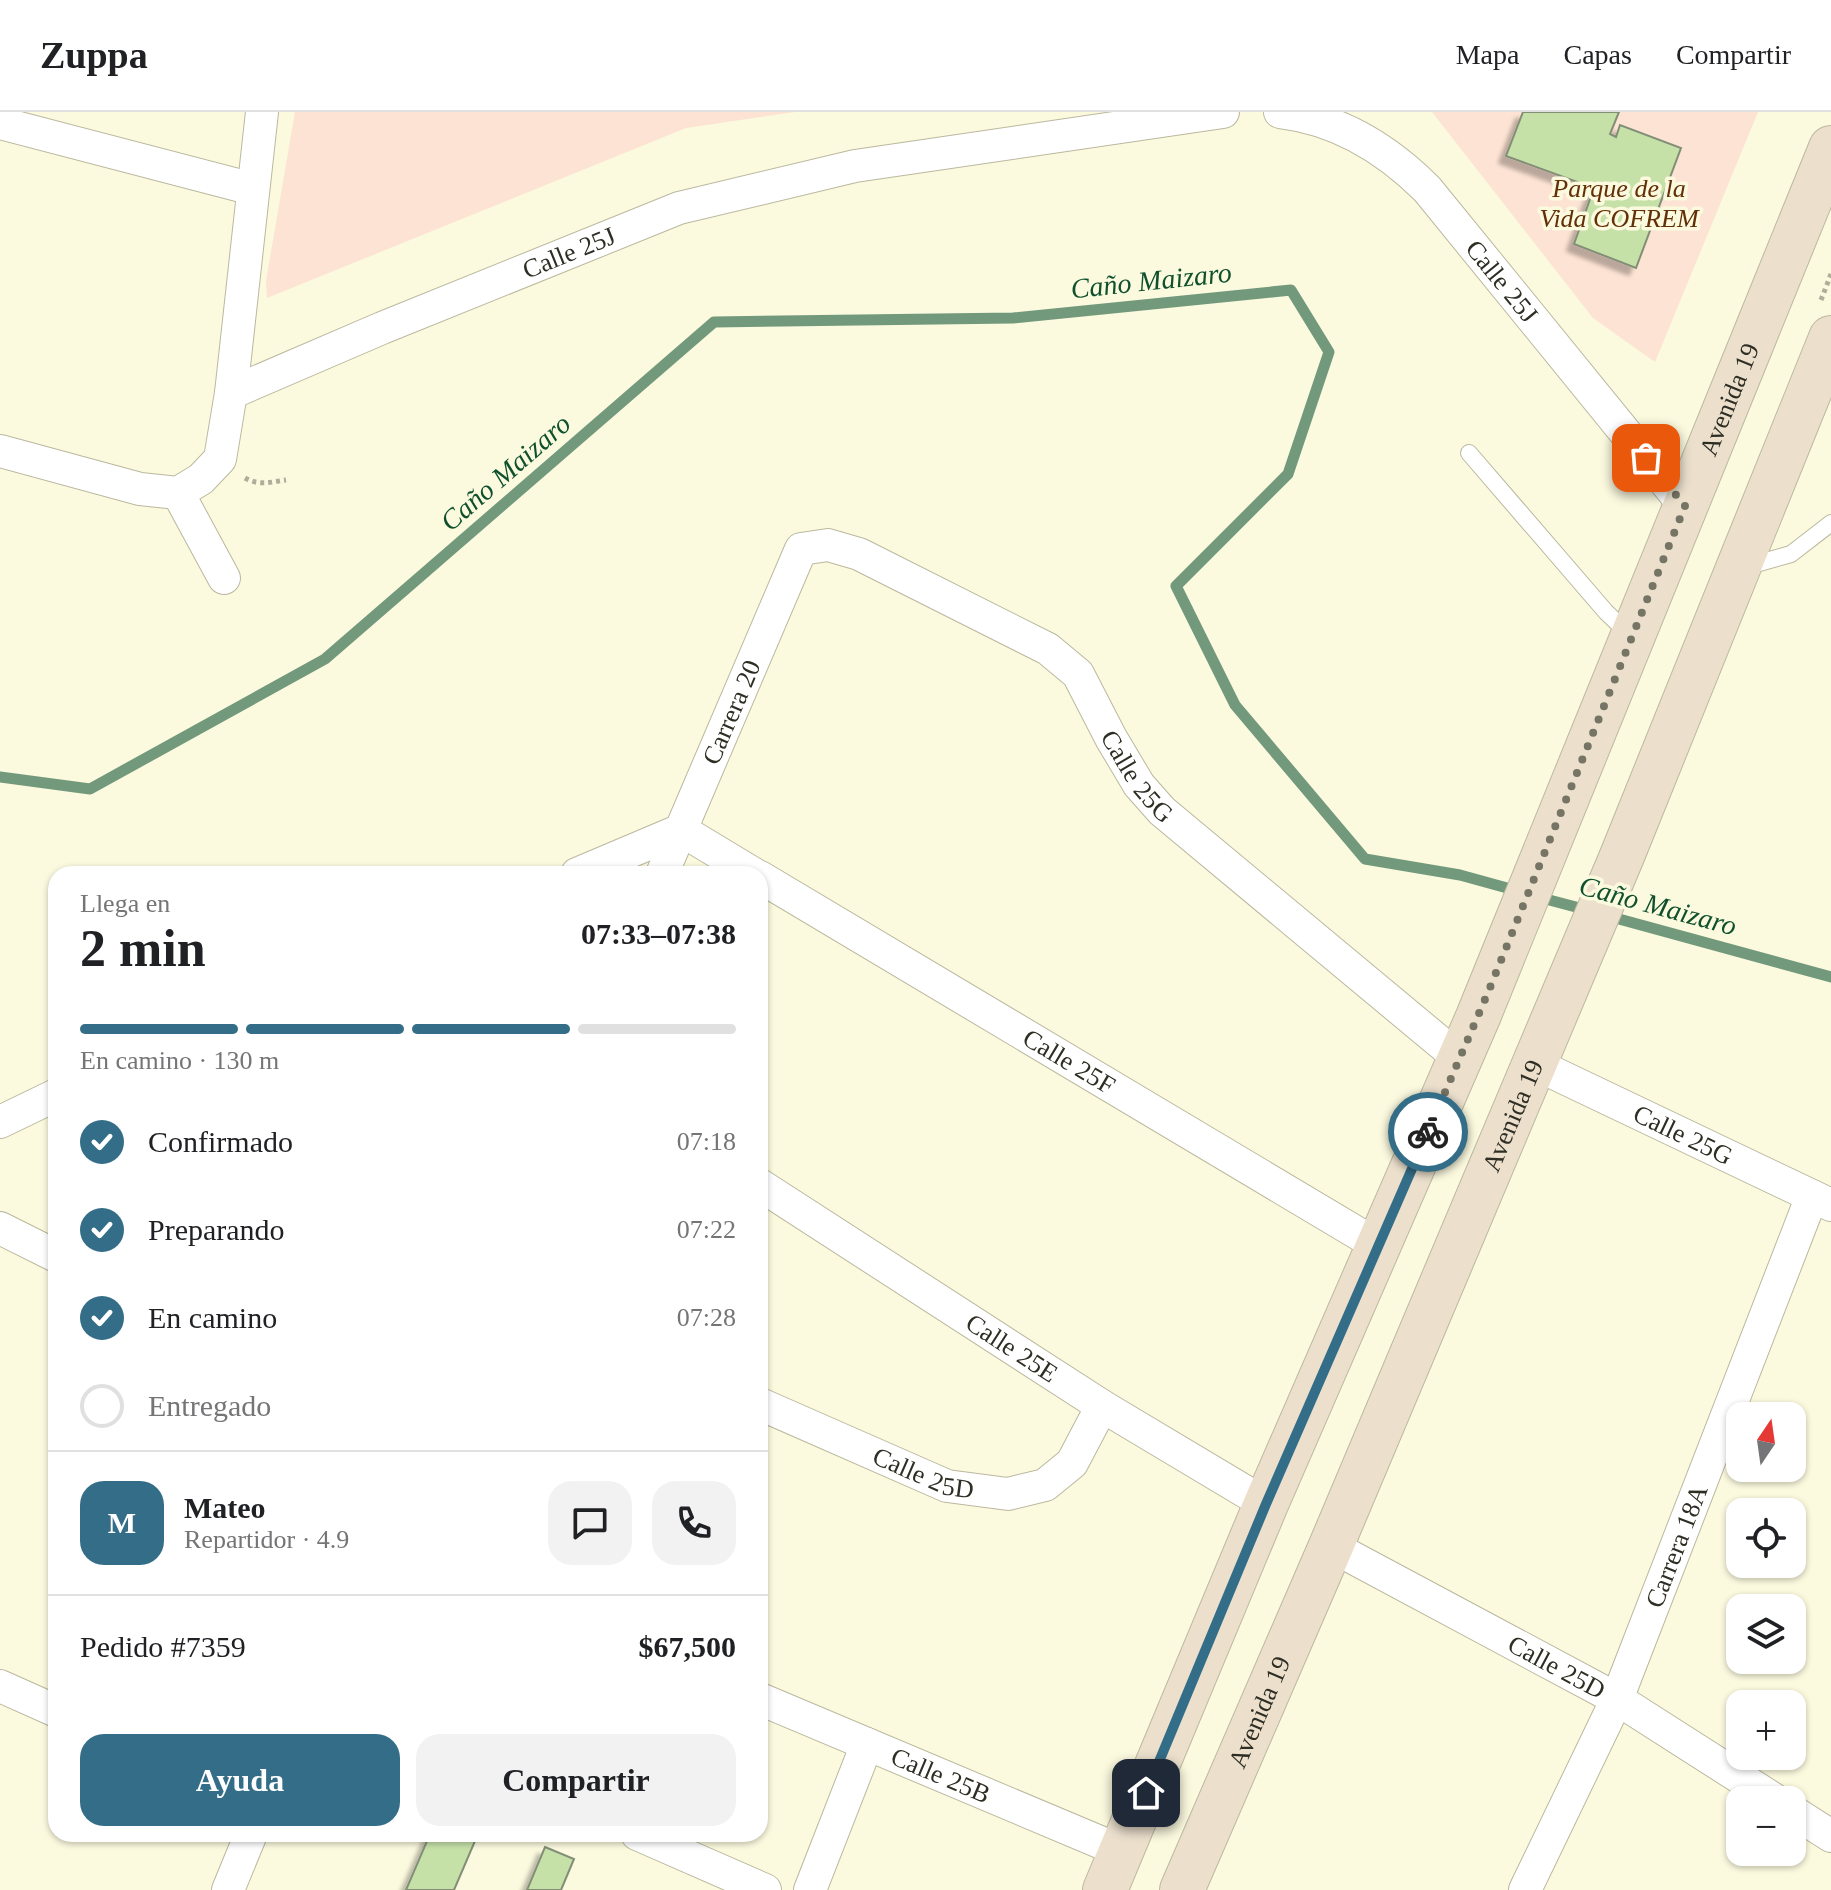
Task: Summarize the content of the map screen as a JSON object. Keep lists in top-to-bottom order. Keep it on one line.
{"streets":{"main road":["Avenida 19"],"street":["Calle 25J","Carrera 20","Calle 25G","Calle 25F","Calle 25E","Calle 25D","Carrera 18A","Calle 25B"]},"crossings":[["Calle 25J","Avenida 19"],["Avenida 19","Calle 25G"],["Avenida 19","Calle 25F"],["Avenida 19","Calle 25E"],["Avenida 19","Calle 25D"],["Avenida 19","Calle 25B"],["Carrera 20","Calle 25G"],["Calle 25G","Carrera 18A"],["Calle 25E","Calle 25D"],["Calle 25D","Carrera 18A"]],"water":["Caño Maizaro"],"parks":["Parque de la Vida COFREM"],"north":"top","page":{"header":"Zuppa","nav":["Mapa","Capas","Compartir"],"heading":["2 min","Llega en","07:33–07:38"],"panel":["Mateo","Repartidor · 4.9","Pedido #7359","$67,500"],"bar":"En camino · 130 m","list":[["Confirmado","07:18"],["Preparando","07:22"],["En camino","07:28"],"Entregado"],"map_buttons":["+","−"],"round":"M","buttons":["Ayuda","Compartir"]}}
